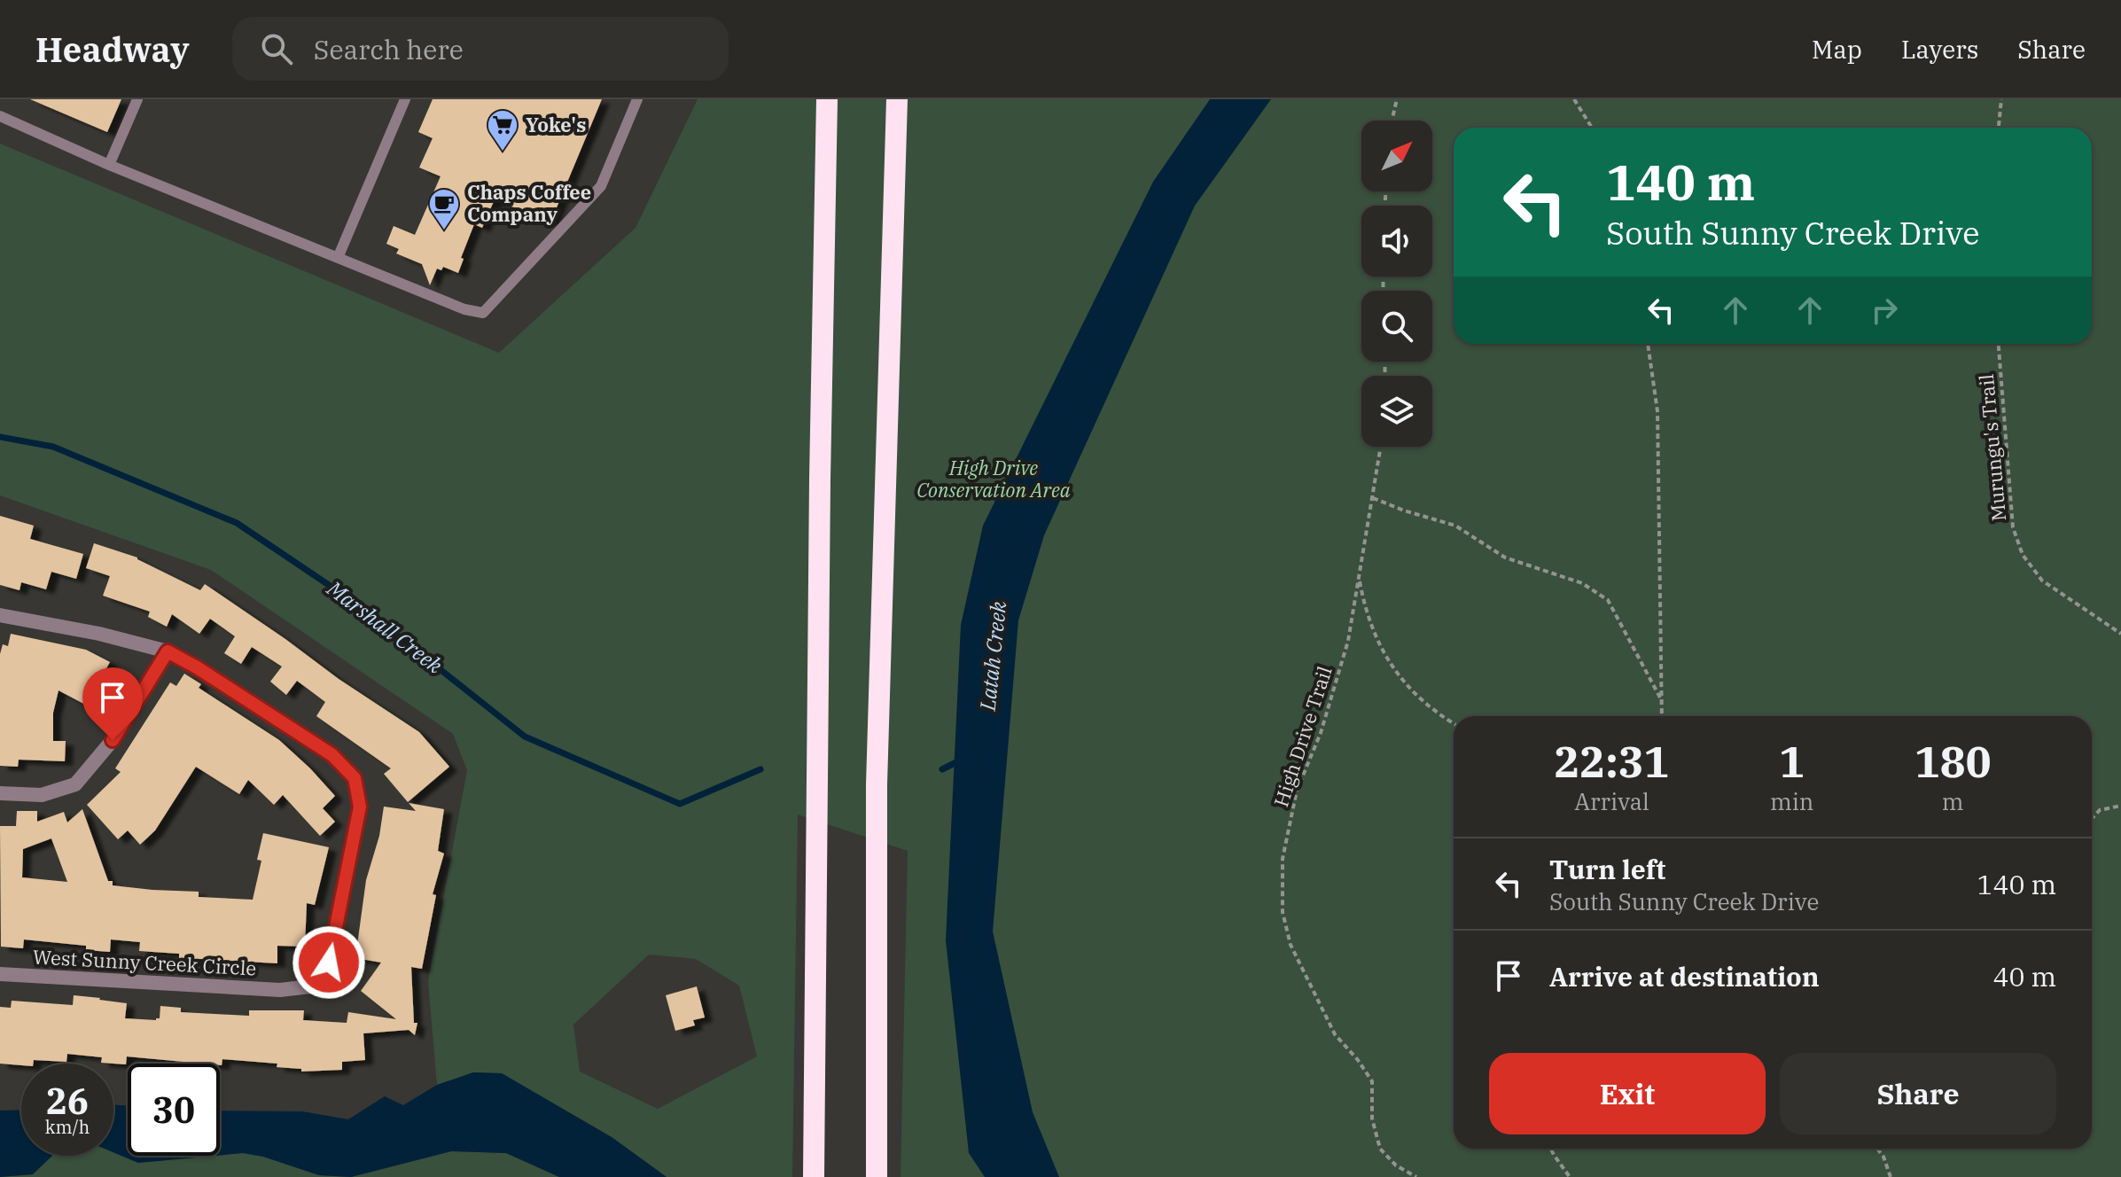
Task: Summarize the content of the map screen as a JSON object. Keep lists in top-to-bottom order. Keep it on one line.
{"streets":{"street":["West Sunny Creek Circle"],"path":["Murungu's Trail","High Drive Trail"]},"water":["Marshall Creek","Latah Creek"],"parks":["High Drive Conservation Area"],"places":{"supermarket":["Yoke's"],"cafe":["Chaps Coffee Company"]},"north":"top right","page":{"header":"Headway","search":"Search here","nav":["Map","Layers","Share"],"turn":["140 m","South Sunny Creek Drive"],"eta":["22:31","Arrival","1","min","180","m"],"list":[{"name":"Turn left","note":"South Sunny Creek Drive","value":"140 m"},{"name":"Arrive at destination","value":"40 m"}],"buttons":["Exit","Share"],"speed":"26 km/h","limit":"30"}}
